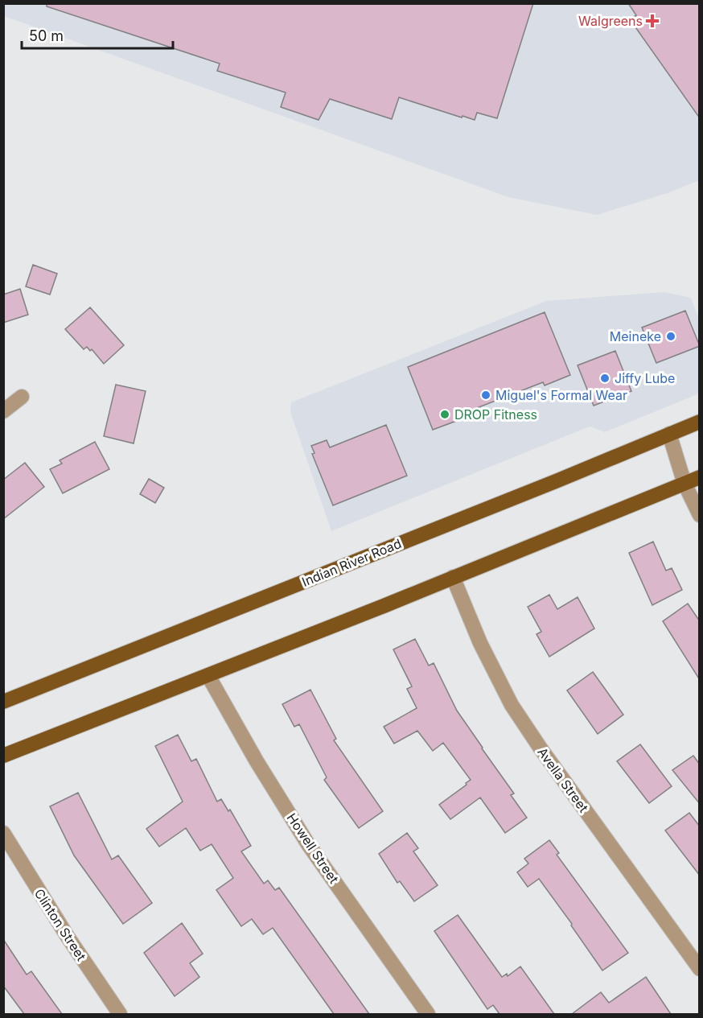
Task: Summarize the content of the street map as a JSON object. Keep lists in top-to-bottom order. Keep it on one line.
{"streets":{"main road":["Indian River Road"],"street":["Avella Street","Howell Street","Clinton Street"]},"places":{"health":["Walgreens"],"other":["Meineke","Jiffy Lube","Miguel's Formal Wear","DROP Fitness"]},"scale_bar":"50 m"}
